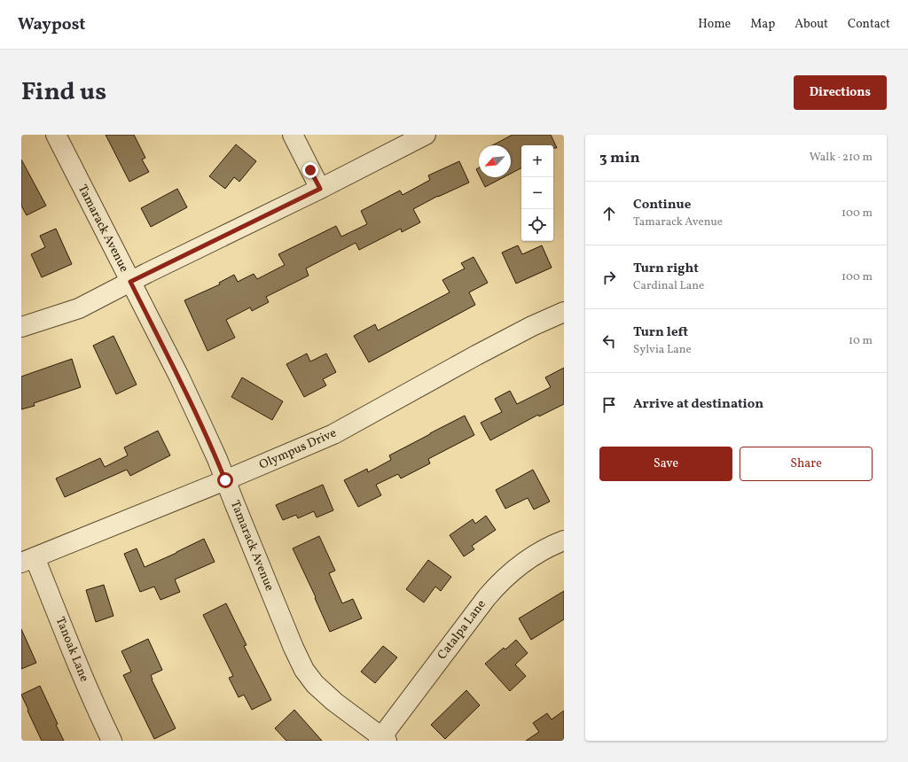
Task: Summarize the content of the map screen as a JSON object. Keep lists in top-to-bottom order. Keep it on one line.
{"streets":{"street":["Tamarack Avenue","Olympus Drive","Catalpa Lane","Tanoak Lane"]},"crossings":[["Tamarack Avenue","Olympus Drive"],["Tamarack Avenue","Catalpa Lane"],["Olympus Drive","Tanoak Lane"]],"north":"bottom left","page":{"header":"Waypost","nav":["Home","Map","About","Contact"],"title":"Find us","buttons":["Directions",["Save","Share"]],"heading":["3 min","Walk · 210 m"],"map_buttons":["+","−"],"list":[["Continue","Tamarack Avenue","100 m"],["Turn right","Cardinal Lane","100 m"],["Turn left","Sylvia Lane","10 m"],"Arrive at destination"]}}
